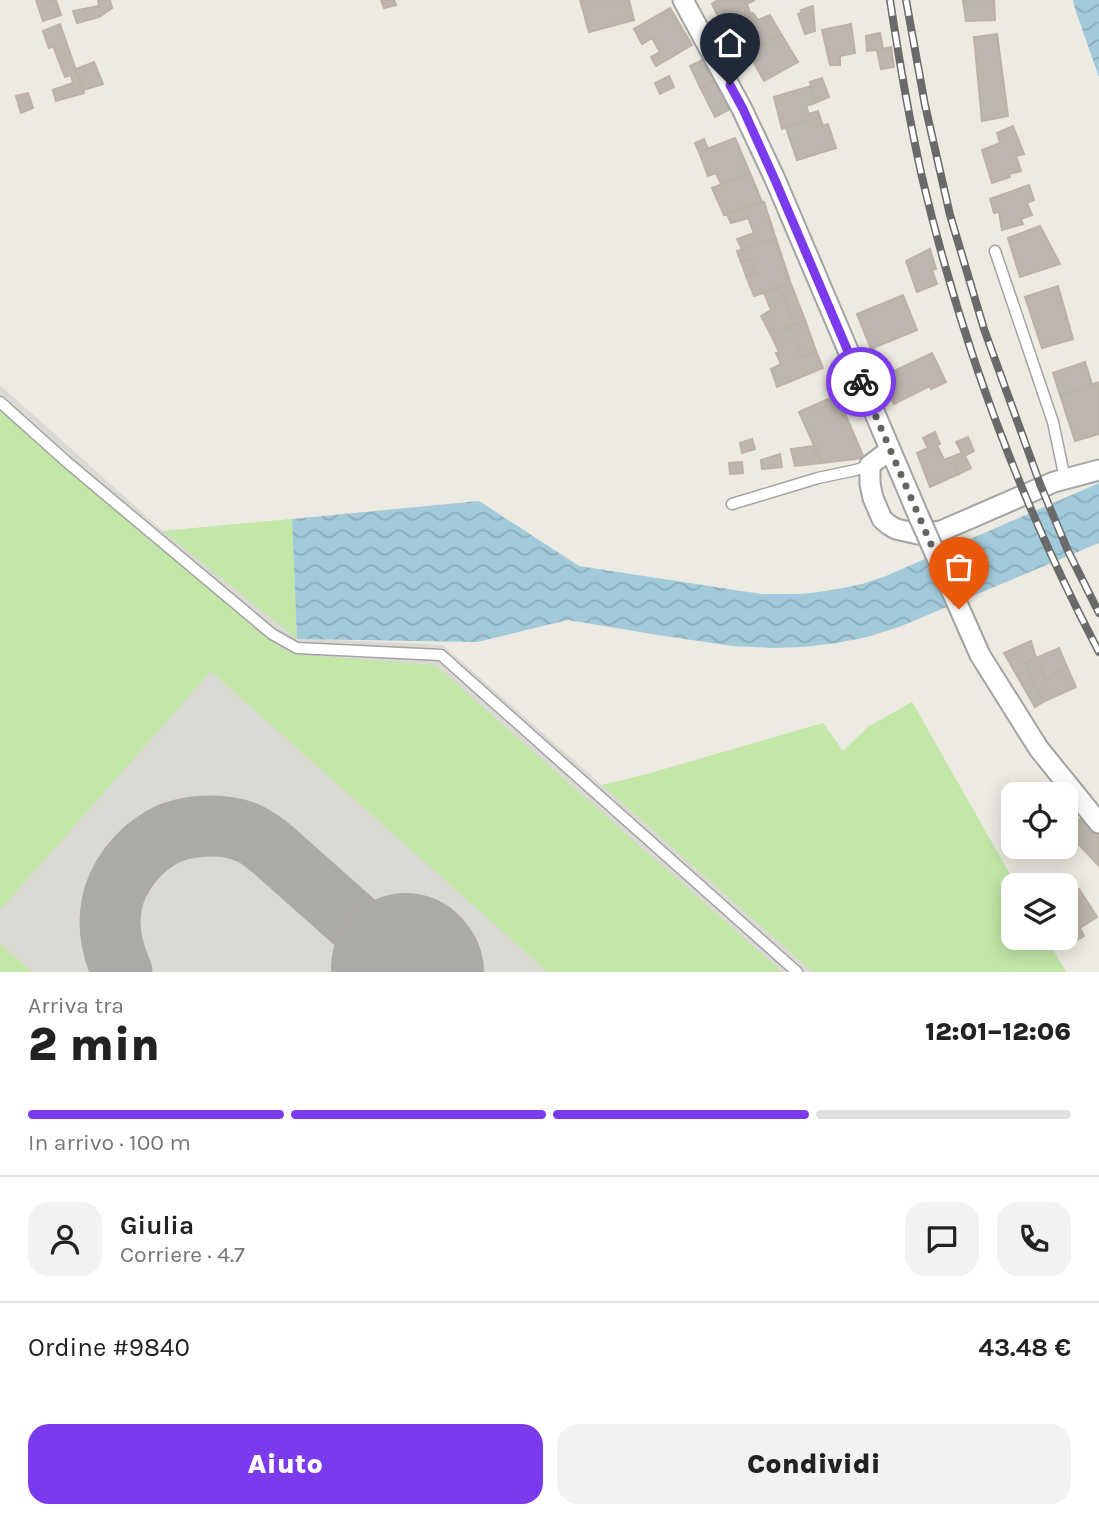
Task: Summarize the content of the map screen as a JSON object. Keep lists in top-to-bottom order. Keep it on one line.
{"page":{"heading":["2 min","Arriva tra","12:01–12:06"],"panel":["Giulia","Corriere · 4.7","Ordine #9840","43.48 €"],"bar":"In arrivo · 100 m","buttons":["Aiuto","Condividi"]}}
